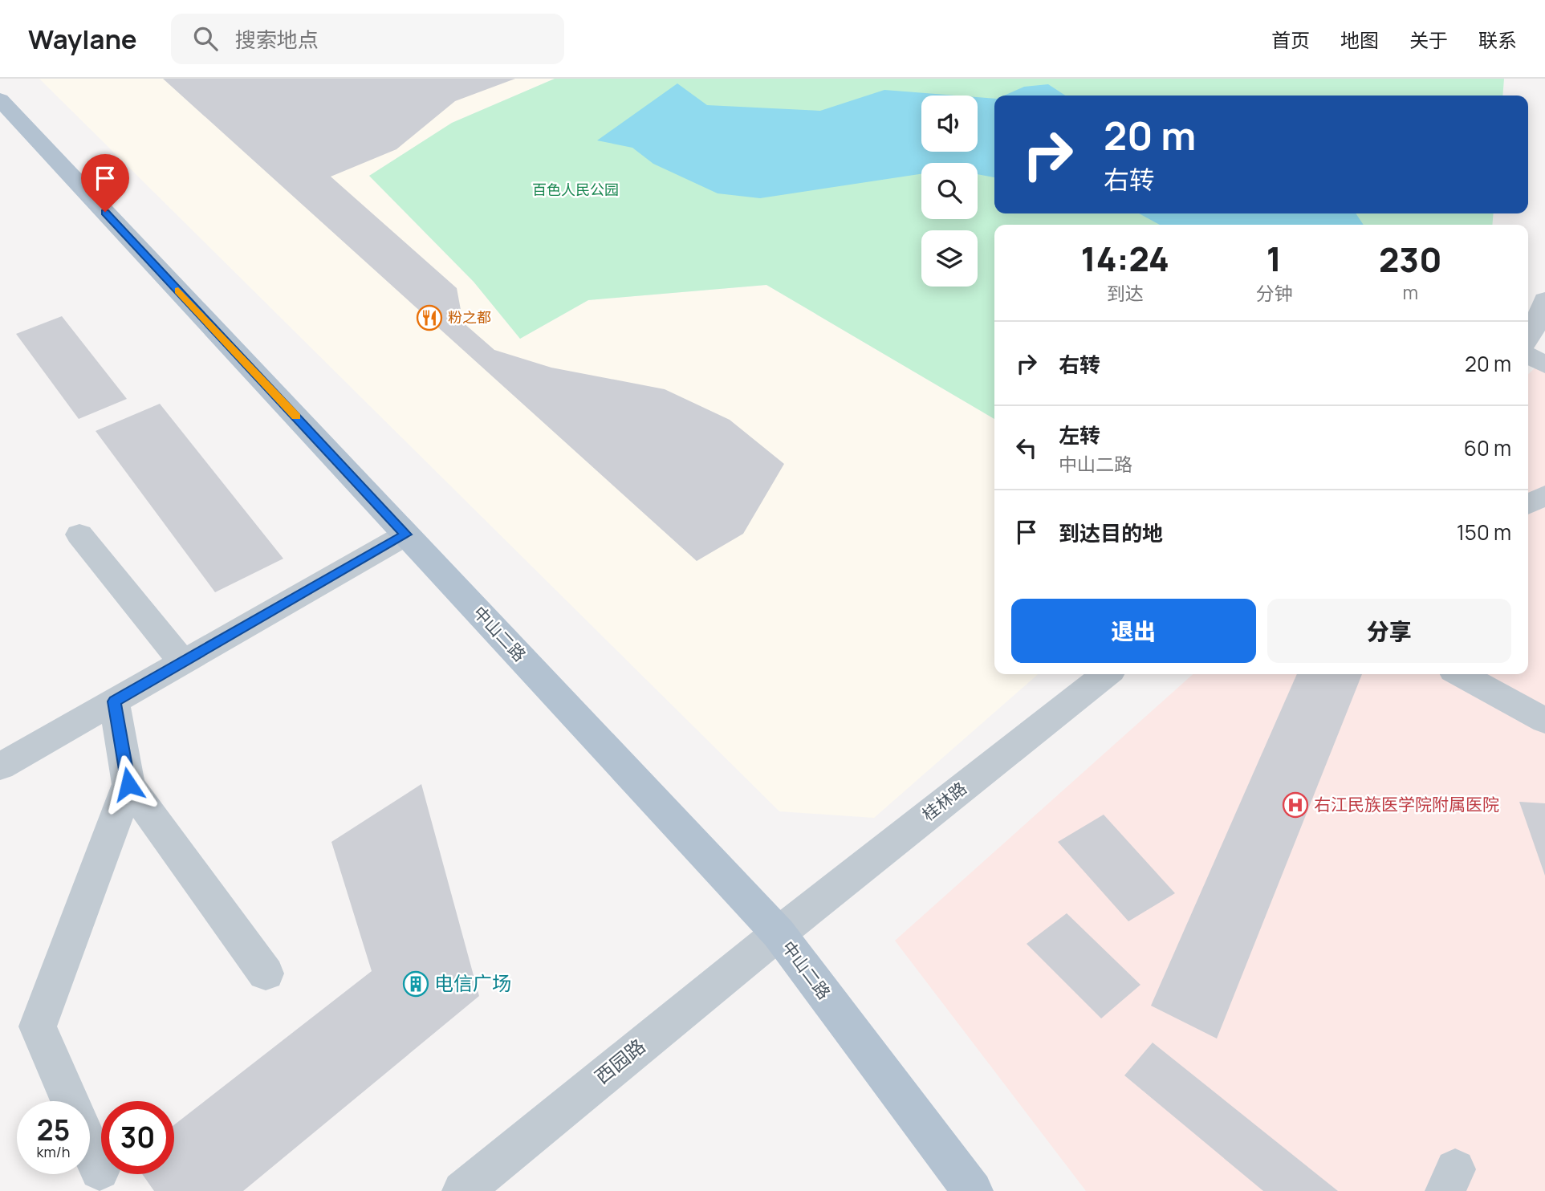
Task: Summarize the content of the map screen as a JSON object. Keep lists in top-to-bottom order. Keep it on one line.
{"streets":{"main road":["中山二路"],"street":["桂林路","西园路"]},"crossings":[["中山二路","桂林路"],["中山二路","西园路"],["桂林路","西园路"]],"parks":["百色人民公园"],"places":{"restaurant":["粉之都"],"hospital":["右江民族医学院附属医院"],"building":["电信广场"]},"page":{"header":"Waylane","search":"搜索地点","nav":["首页","地图","关于","联系"],"turn":["20 m","右转"],"eta":["14:24","到达","1","分钟","230","m"],"list":[{"name":"右转","value":"20 m"},{"name":"左转","note":"中山二路","value":"60 m"},{"name":"到达目的地","value":"150 m"}],"buttons":["退出","分享"],"speed":"25 km/h","limit":"30"}}
